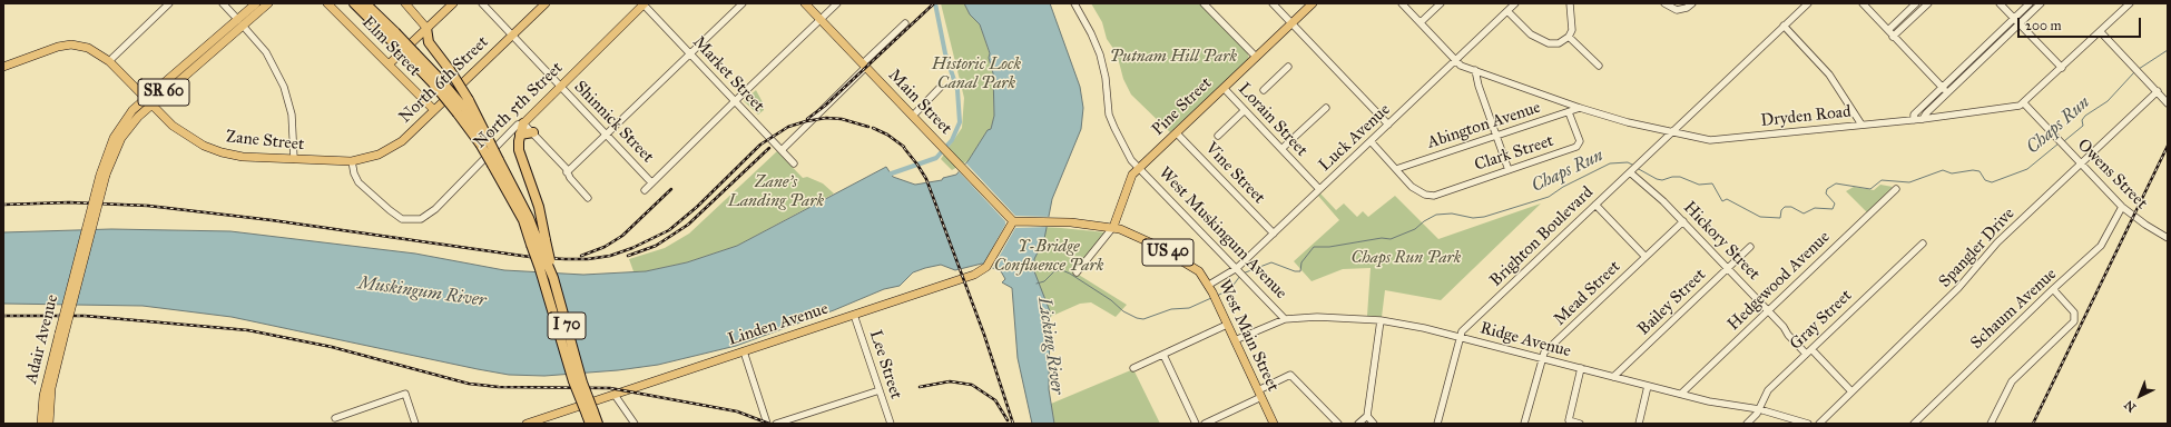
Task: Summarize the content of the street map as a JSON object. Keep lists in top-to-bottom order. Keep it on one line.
{"streets":{"highway":["I 70"],"main road":["Elm Street","North 6th Street","SR 60","Main Street","North 5th Street","Pine Street","Zane Street","US 40","Linden Avenue","West Main Street","Adair Avenue"],"street":["Market Street","Dryden Road","Lorain Street","Shinnick Street","Abington Avenue","Luck Avenue","Clark Street","Vine Street","Owens Street","West Muskingum Avenue","Brighton Boulevard","Hickory Street","Spangler Drive","Hedgewood Avenue","Mead Street","Bailey Street","Schaum Avenue","Gray Street","Ridge Avenue","Lee Street"]},"crossings":[["Elm Street","North 6th Street"],["Market Street","North 5th Street"],["North 6th Street","North 5th Street"],["North 6th Street","Shinnick Street"],["North 6th Street","Zane Street"],["SR 60","Zane Street"],["SR 60","Adair Avenue"],["Main Street","Linden Avenue"],["Main Street","West Main Street"],["North 5th Street","Shinnick Street"],["North 5th Street","Zane Street"],["Pine Street","Lorain Street"],["Pine Street","Vine Street"],["Pine Street","West Muskingum Avenue"],["Pine Street","West Main Street"],["Dryden Road","Abington Avenue"],["Dryden Road","Luck Avenue"],["Dryden Road","Owens Street"],["Dryden Road","Brighton Boulevard"],["Lorain Street","Luck Avenue"],["Abington Avenue","Clark Street"],["Luck Avenue","Vine Street"],["Luck Avenue","West Muskingum Avenue"],["Luck Avenue","West Main Street"],["Zane Street","Adair Avenue"],["Owens Street","Spangler Drive"],["Owens Street","Schaum Avenue"],["West Muskingum Avenue","Ridge Avenue"],["Brighton Boulevard","Hickory Street"],["Brighton Boulevard","Ridge Avenue"],["Hickory Street","Spangler Drive"],["Hickory Street","Hedgewood Avenue"],["Hickory Street","Mead Street"],["Hickory Street","Bailey Street"],["Hickory Street","Gray Street"],["Hedgewood Avenue","Ridge Avenue"],["Mead Street","Ridge Avenue"],["Bailey Street","Ridge Avenue"],["Gray Street","Ridge Avenue"],["Linden Avenue","West Main Street"],["Linden Avenue","Lee Street"],["West Main Street","Ridge Avenue"]],"water":["Chaps Run","Muskingum River","Licking River"],"parks":["Putnam Hill Park","Historic Lock Canal Park","Zane's Landing Park","Y-Bridge Confluence Park","Chaps Run Park"],"scale_bar":"200 m","north":"bottom left"}
